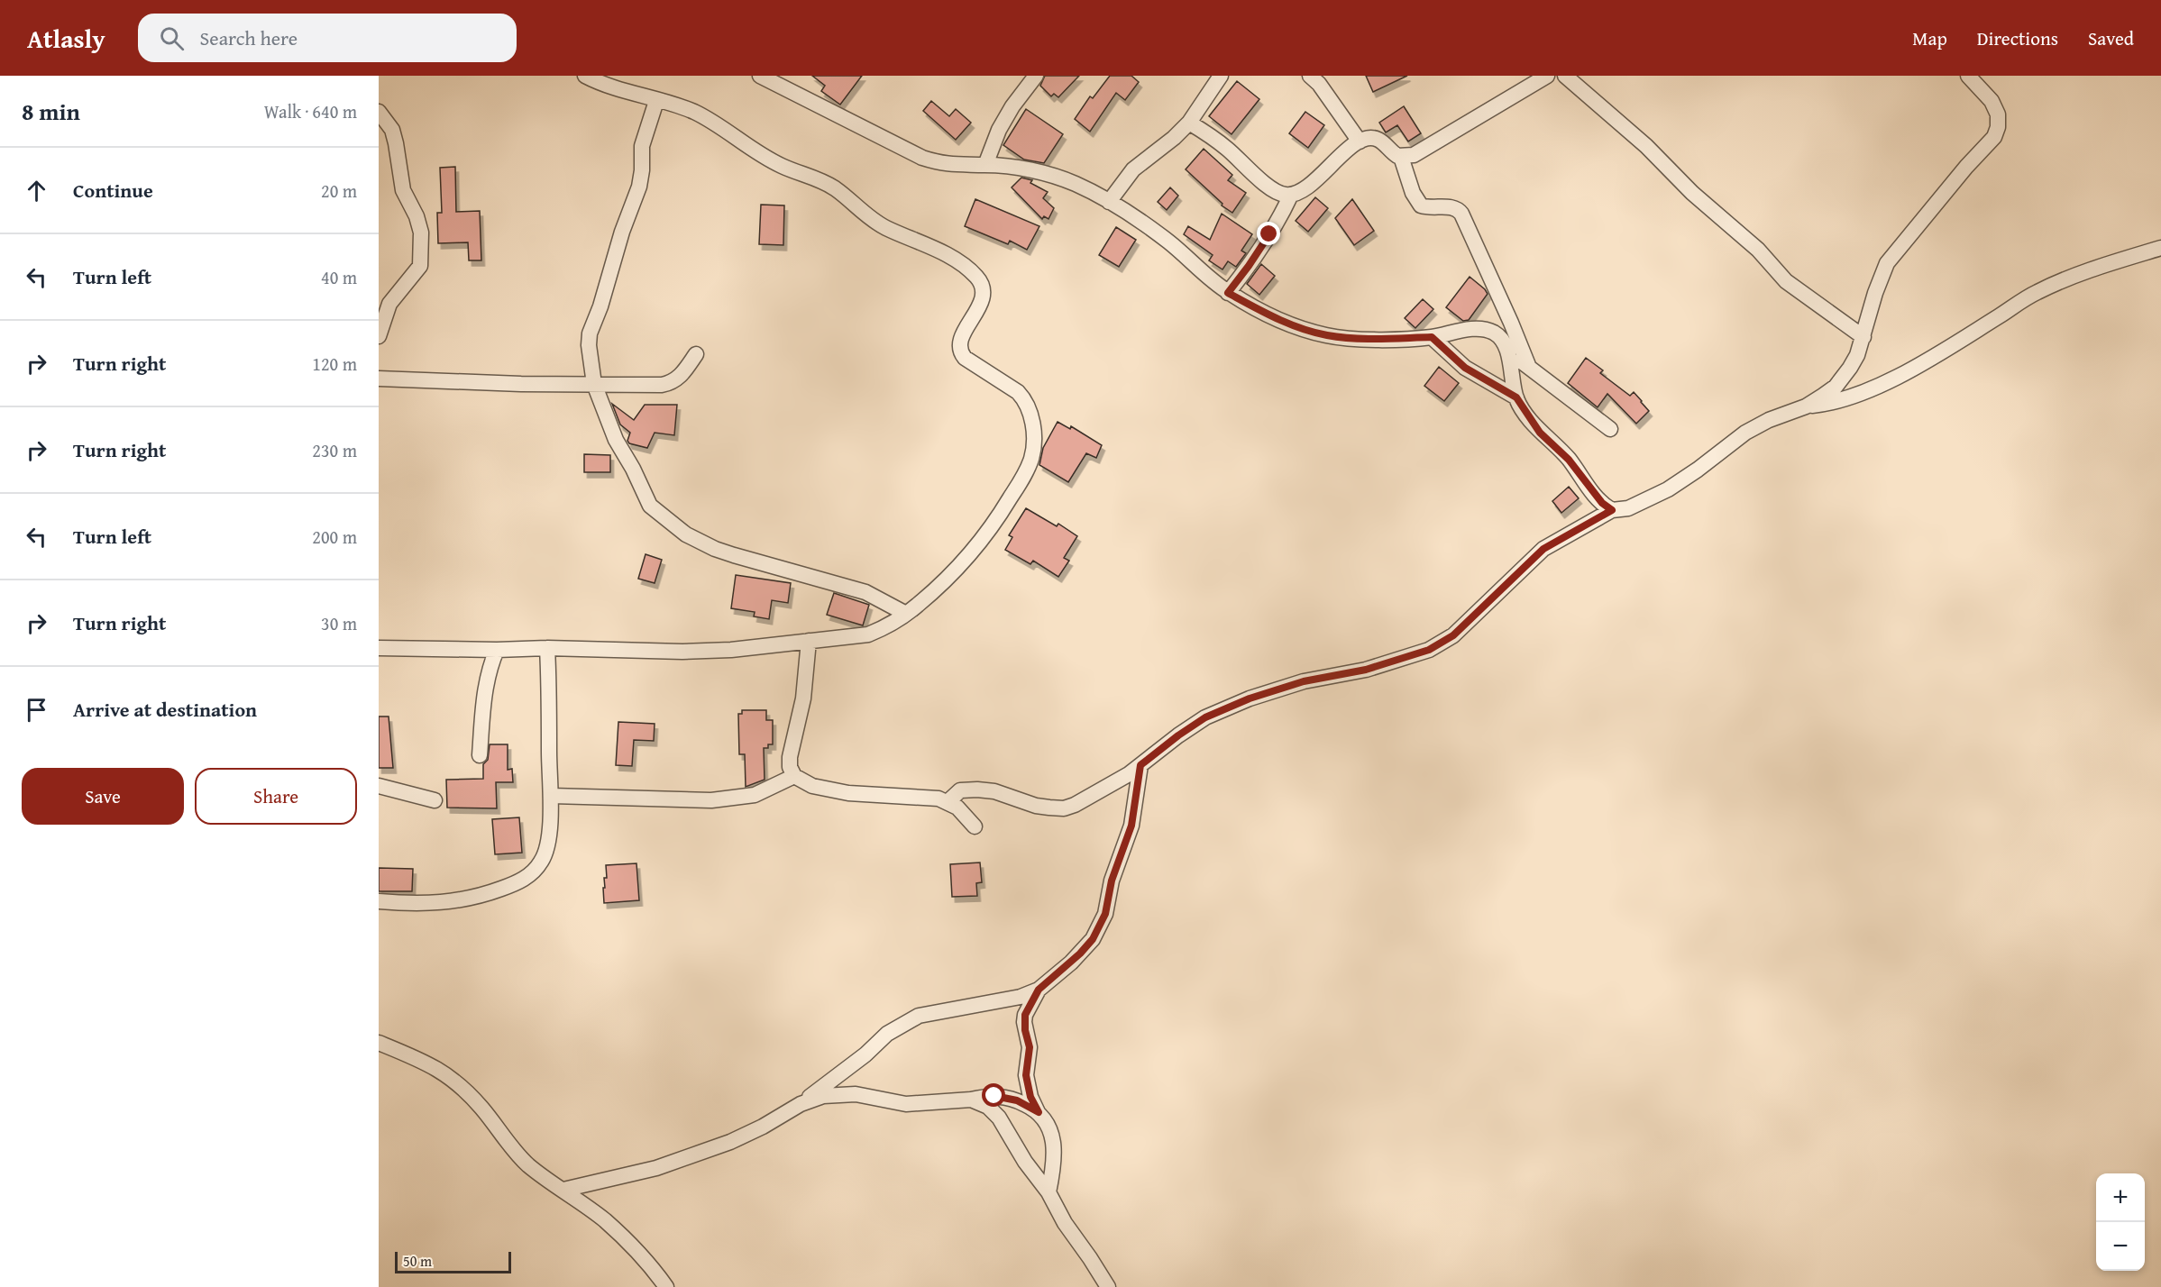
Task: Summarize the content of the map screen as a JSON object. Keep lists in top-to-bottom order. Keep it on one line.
{"scale_bar":"50 m","page":{"header":"Atlasly","search":"Search here","nav":["Map","Directions","Saved"],"heading":["8 min","Walk · 640 m"],"list":[["Continue","20 m"],["Turn left","40 m"],["Turn right","120 m"],["Turn right","230 m"],["Turn left","200 m"],["Turn right","30 m"],"Arrive at destination"],"buttons":["Save","Share"],"map_buttons":["+","−"],"scale":"50 m"}}
